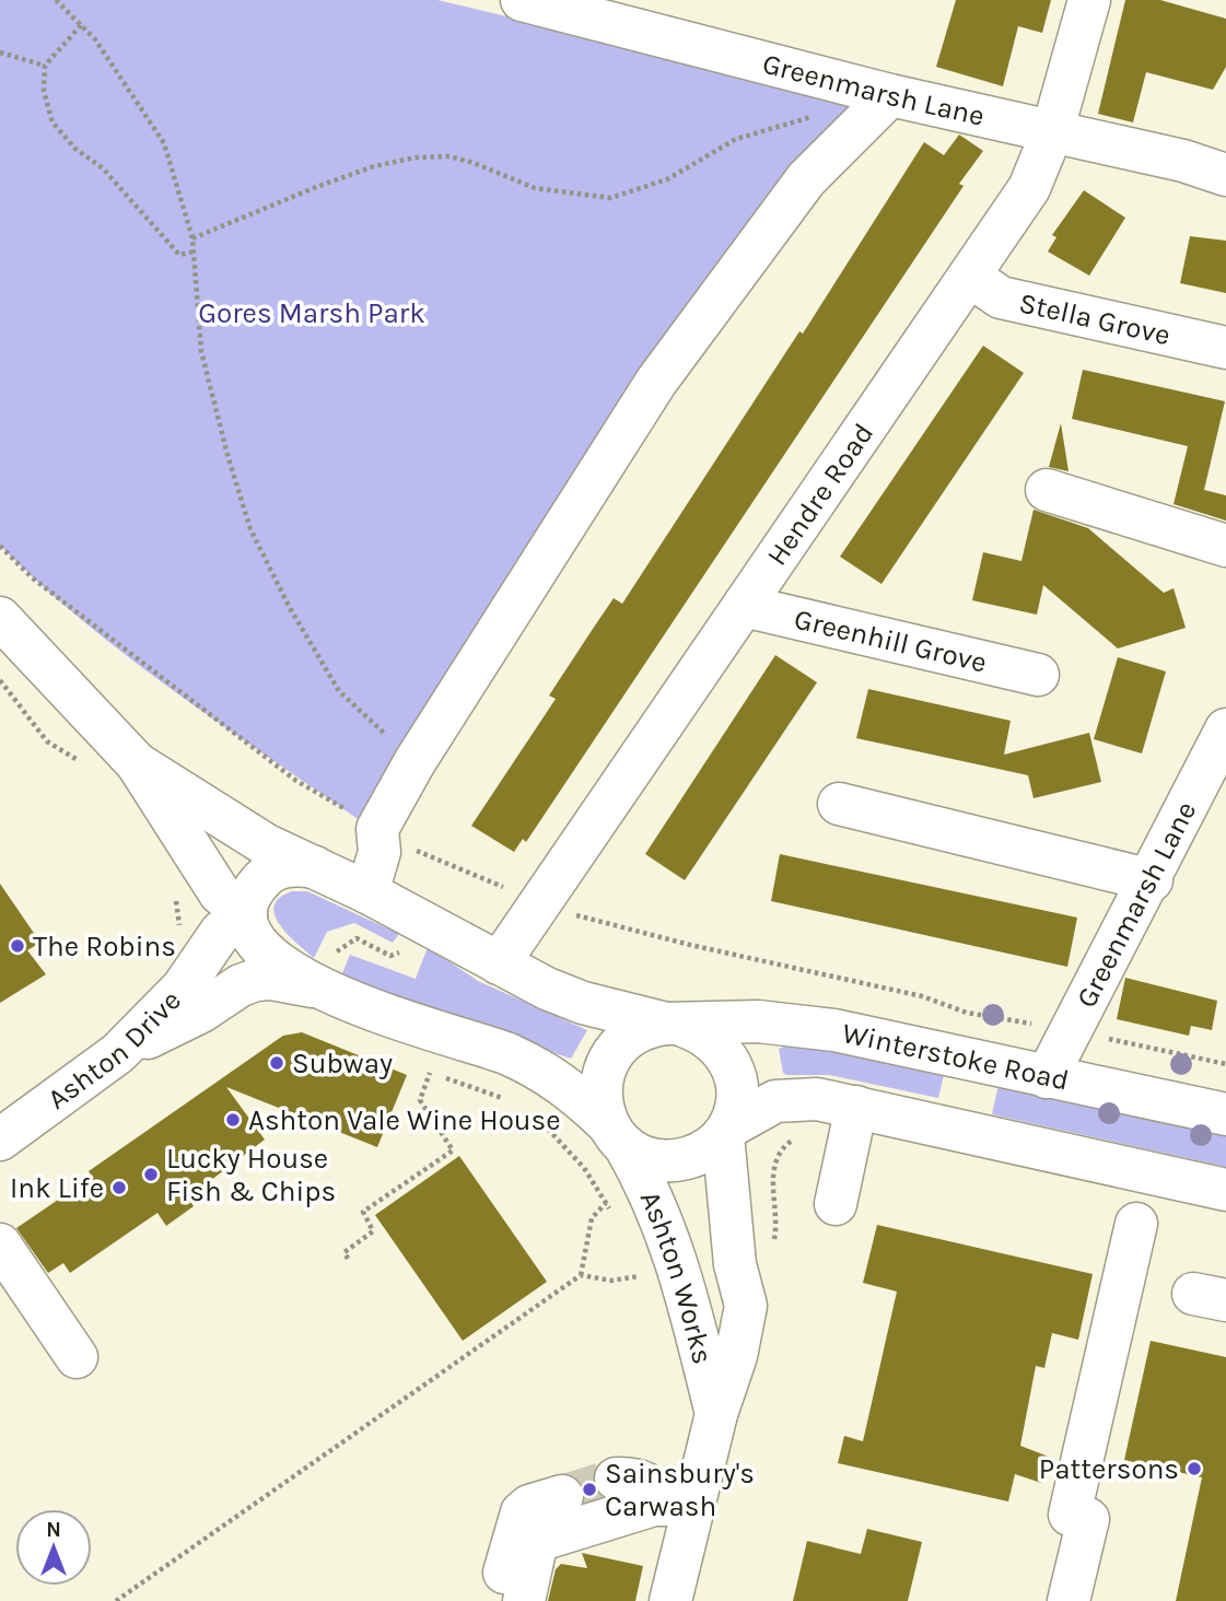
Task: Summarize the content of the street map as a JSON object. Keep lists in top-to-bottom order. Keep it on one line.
{"streets":{"main road":["Greenmarsh Lane","Stella Grove","Hendre Road","Greenhill Grove","Ashton Drive","Winterstoke Road","Ashton Works"]},"crossings":[["Greenmarsh Lane","Hendre Road"],["Greenmarsh Lane","Winterstoke Road"],["Stella Grove","Hendre Road"],["Hendre Road","Greenhill Grove"],["Hendre Road","Winterstoke Road"],["Ashton Drive","Winterstoke Road"],["Winterstoke Road","Ashton Works"]],"parks":["Gores Marsh Park"],"places":["The Robins","Subway","Ashton Vale Wine House","Lucky House Fish & Chips","Ink Life","Pattersons","Sainsbury's Carwash"],"north":"top"}
